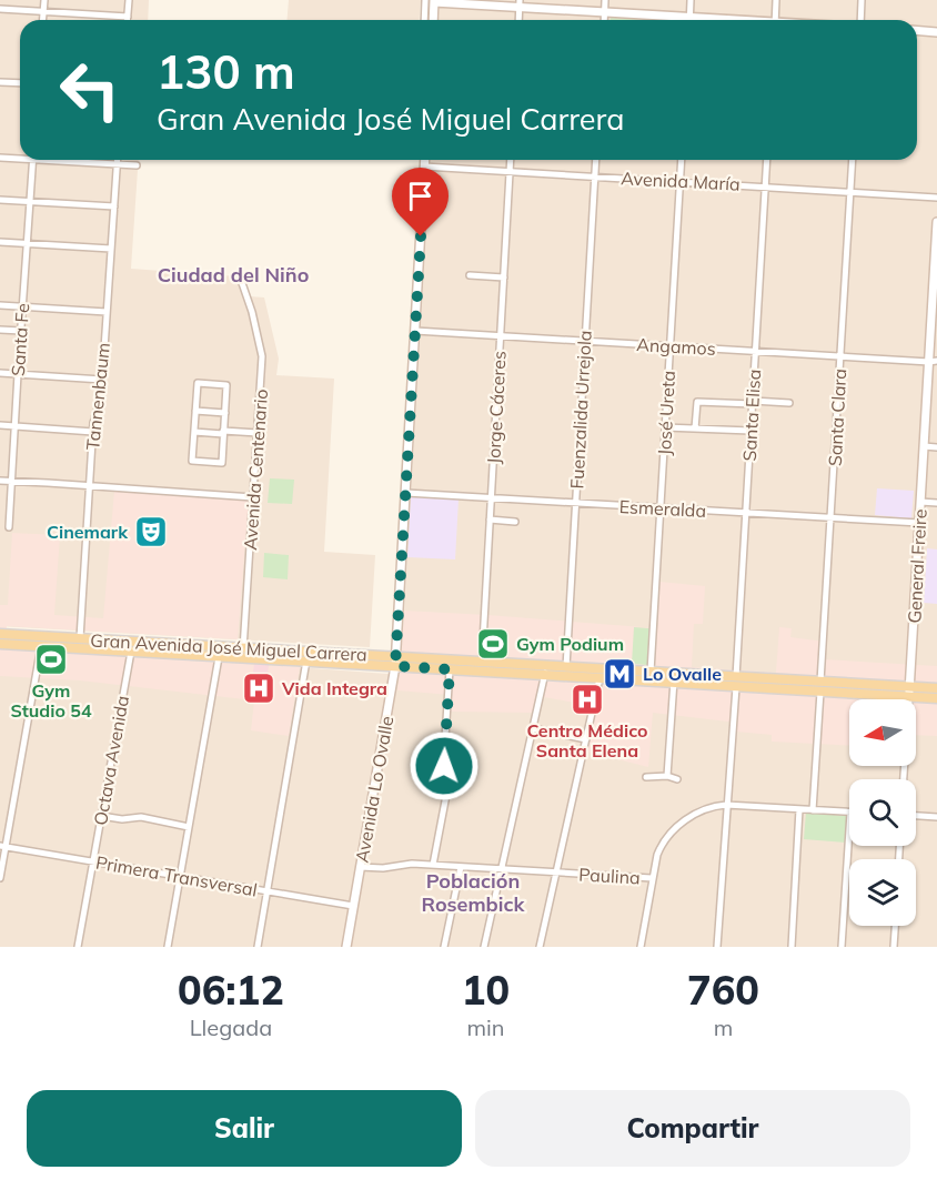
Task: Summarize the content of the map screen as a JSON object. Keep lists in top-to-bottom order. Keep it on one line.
{"streets":{"main road":["Gran Avenida José Miguel Carrera"],"street":["Avenida María","Santa Fe","Angamos","Tannenbaum","Jorge Cáceres","Fuenzalida Urrejola","José Ureta","Santa Elisa","Santa Clara","Avenida Centenario","Esmeralda","General Freire","Octava Avenida","Avenida Lo Ovalle","Primera Transversal","Paulina"]},"crossings":[["Avenida María","Jorge Cáceres"],["Avenida María","Fuenzalida Urrejola"],["Avenida María","José Ureta"],["Avenida María","Santa Elisa"],["Avenida María","Santa Clara"],["Avenida María","Avenida Lo Ovalle"],["Angamos","Jorge Cáceres"],["Angamos","Fuenzalida Urrejola"],["Angamos","José Ureta"],["Angamos","Santa Elisa"],["Angamos","Santa Clara"],["Angamos","General Freire"],["Angamos","Avenida Lo Ovalle"],["Tannenbaum","Gran Avenida José Miguel Carrera"],["Jorge Cáceres","Esmeralda"],["Jorge Cáceres","Gran Avenida José Miguel Carrera"],["Fuenzalida Urrejola","Esmeralda"],["Fuenzalida Urrejola","Gran Avenida José Miguel Carrera"],["José Ureta","Esmeralda"],["José Ureta","Gran Avenida José Miguel Carrera"],["Santa Elisa","Esmeralda"],["Santa Elisa","Gran Avenida José Miguel Carrera"],["Santa Elisa","Paulina"],["Santa Clara","Esmeralda"],["Santa Clara","Gran Avenida José Miguel Carrera"],["Santa Clara","Paulina"],["Avenida Centenario","Gran Avenida José Miguel Carrera"],["Esmeralda","General Freire"],["Esmeralda","Avenida Lo Ovalle"],["General Freire","Gran Avenida José Miguel Carrera"],["Gran Avenida José Miguel Carrera","Octava Avenida"],["Gran Avenida José Miguel Carrera","Avenida Lo Ovalle"],["Octava Avenida","Primera Transversal"],["Avenida Lo Ovalle","Primera Transversal"],["Avenida Lo Ovalle","Paulina"]],"districts":["Ciudad del Niño","Población Rosembick"],"places":{"theatre":["Cinemark"],"sports":["Gym Podium","Gym Studio 54"],"metro station":["Lo Ovalle"],"hospital":["Vida Integra","Centro Médico Santa Elena"]},"north":"left","page":{"turn":["130 m","Gran Avenida José Miguel Carrera"],"eta":["06:12","Llegada","10","min","760","m"],"buttons":["Salir","Compartir"]}}
